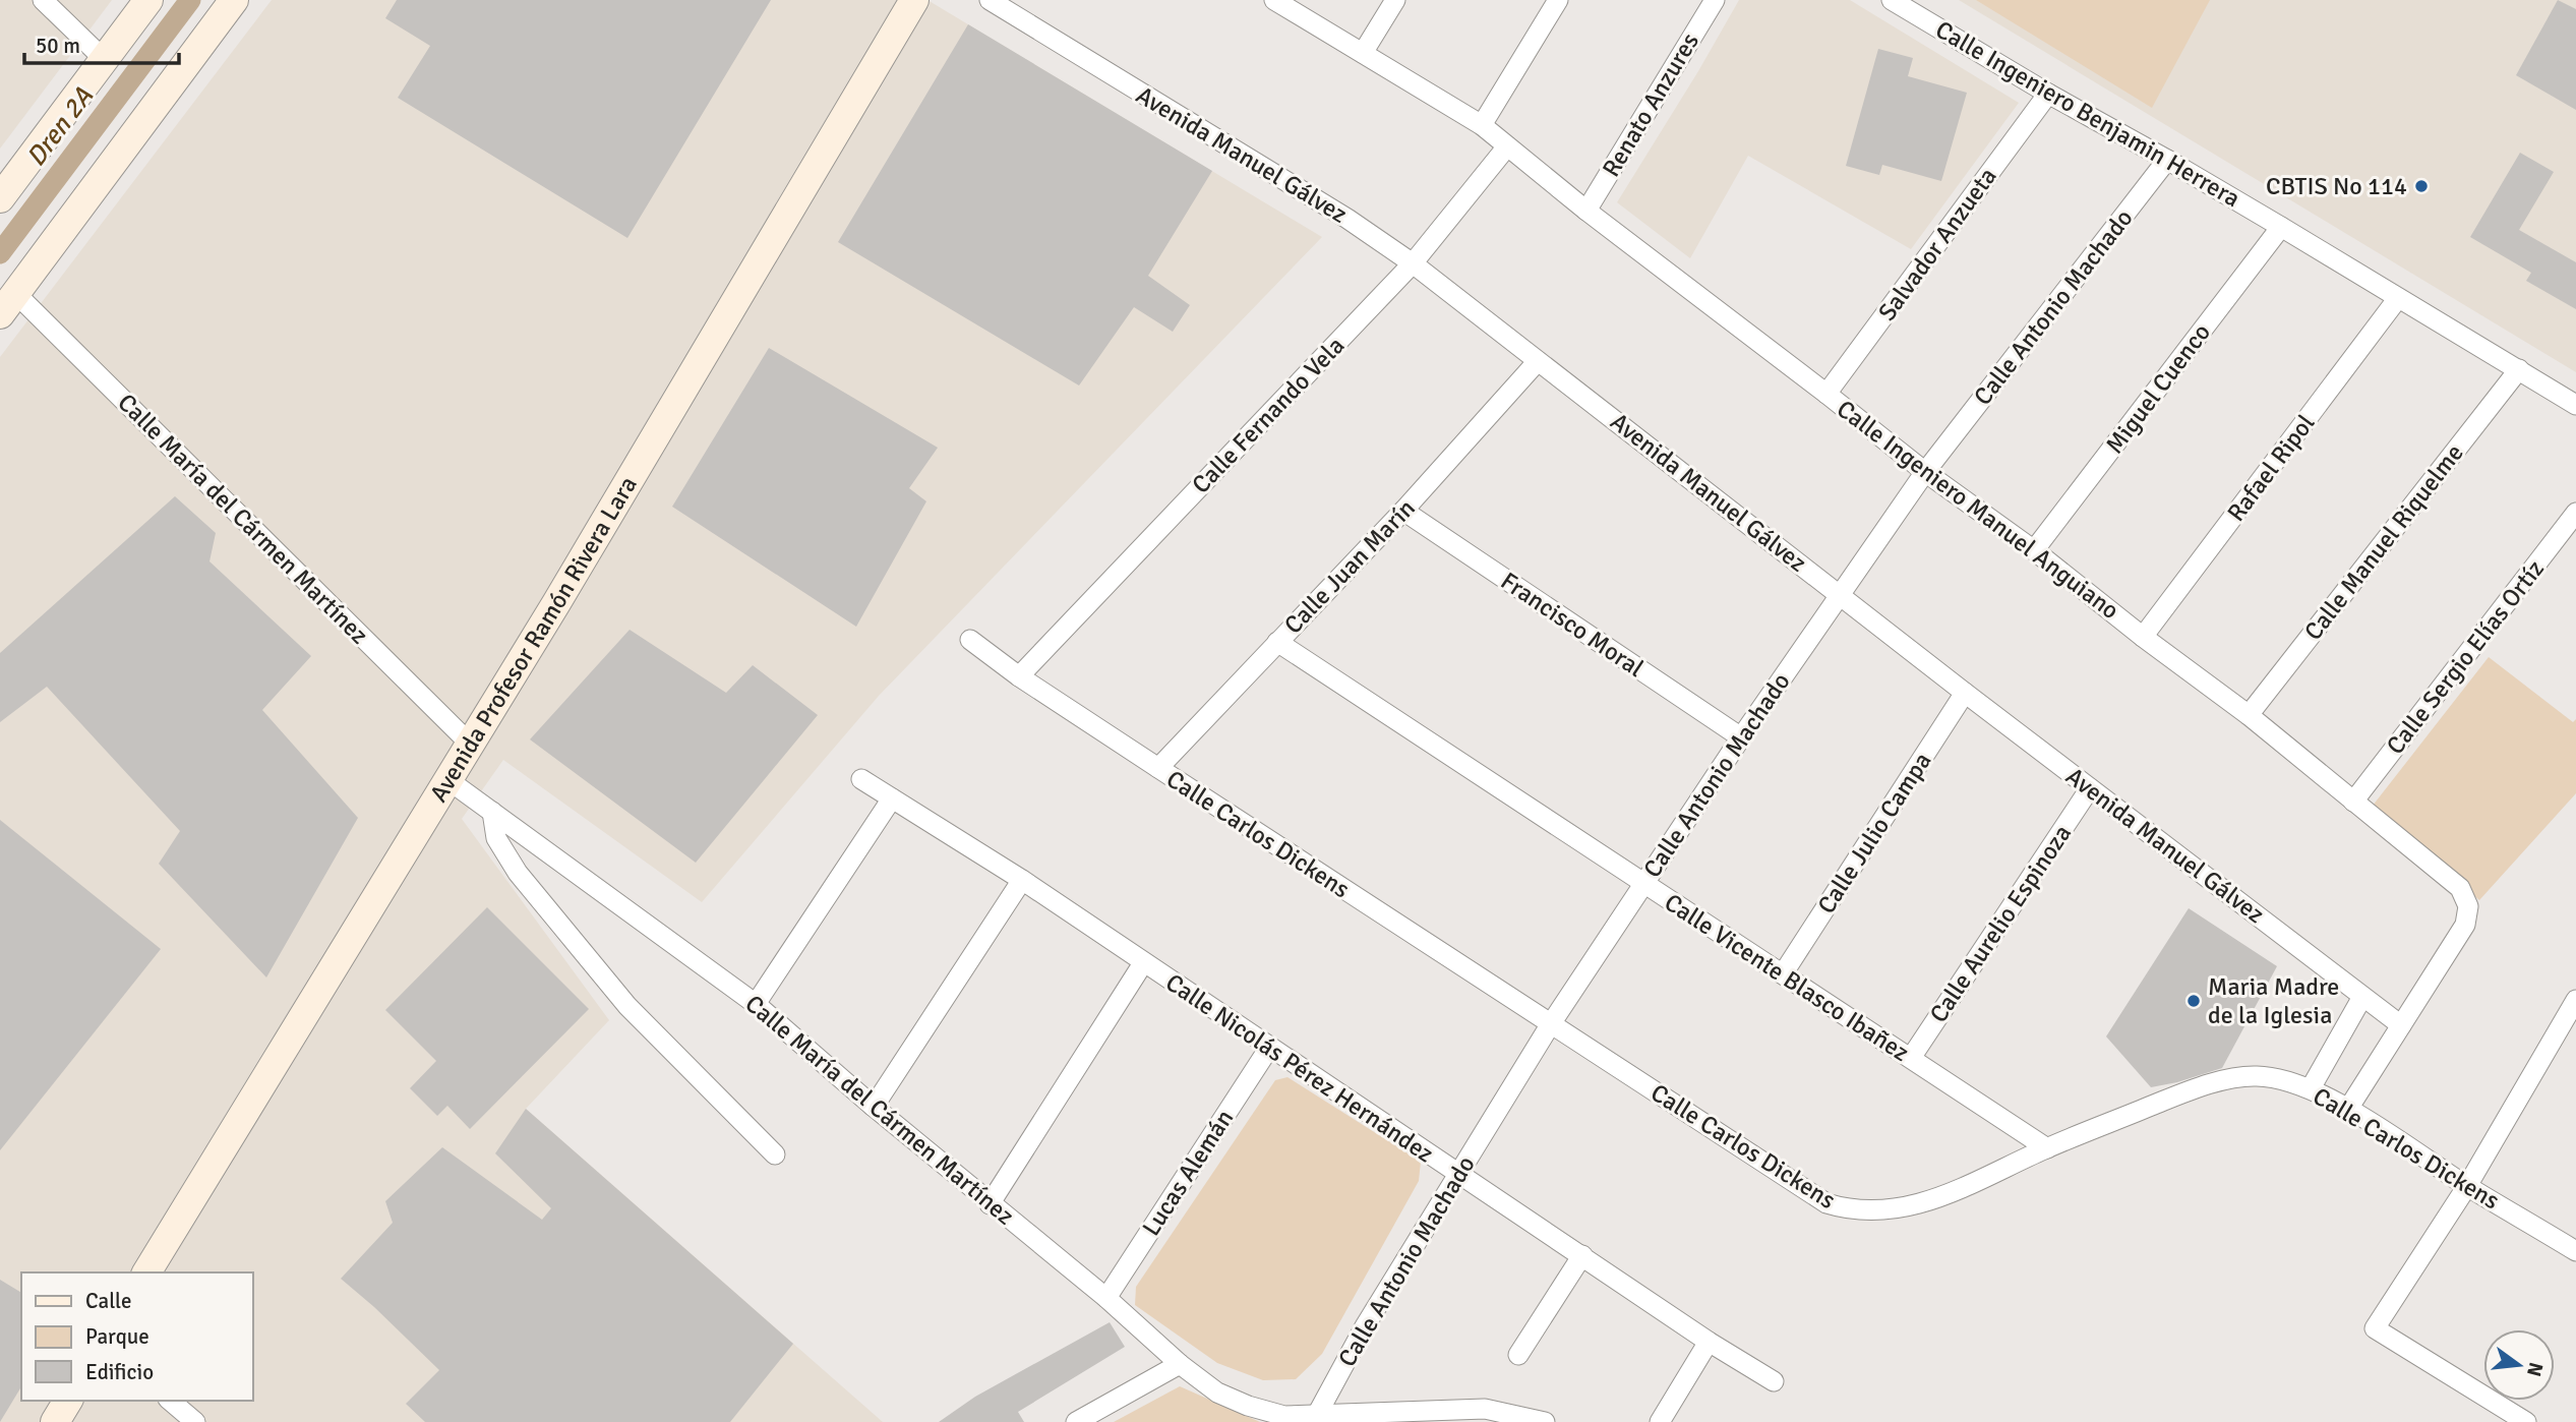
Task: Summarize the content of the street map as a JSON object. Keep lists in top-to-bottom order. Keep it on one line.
{"streets":{"main road":["Avenida Profesor Ramón Rivera Lara"],"street":["Renato Anzures","Calle Ingeniero Benjamin Herrera","Avenida Manuel Gálvez","Salvador Anzueta","Calle Antonio Machado","Miguel Cuenco","Calle Fernando Vela","Rafael Ripol","Calle Ingeniero Manuel Anguiano","Calle María del Cármen Martínez","Calle Manuel Riquelme","Calle Juan Marín","Francisco Moral","Calle Sergio Elías Ortíz","Calle Julio Campa","Calle Carlos Dickens","Calle Aurelio Espinoza","Calle Vicente Blasco Ibañez","Calle Nicolás Pérez Hernández","Lucas Alemán"]},"crossings":[["Renato Anzures","Calle Ingeniero Manuel Anguiano"],["Calle Ingeniero Benjamin Herrera","Salvador Anzueta"],["Calle Ingeniero Benjamin Herrera","Calle Antonio Machado"],["Calle Ingeniero Benjamin Herrera","Miguel Cuenco"],["Calle Ingeniero Benjamin Herrera","Rafael Ripol"],["Calle Ingeniero Benjamin Herrera","Calle Manuel Riquelme"],["Avenida Manuel Gálvez","Calle Antonio Machado"],["Avenida Manuel Gálvez","Calle Fernando Vela"],["Avenida Manuel Gálvez","Calle Ingeniero Manuel Anguiano"],["Avenida Manuel Gálvez","Calle Juan Marín"],["Avenida Manuel Gálvez","Calle Julio Campa"],["Avenida Manuel Gálvez","Calle Aurelio Espinoza"],["Salvador Anzueta","Calle Ingeniero Manuel Anguiano"],["Calle Antonio Machado","Calle Ingeniero Manuel Anguiano"],["Calle Antonio Machado","Calle María del Cármen Martínez"],["Calle Antonio Machado","Francisco Moral"],["Calle Antonio Machado","Calle Carlos Dickens"],["Calle Antonio Machado","Calle Vicente Blasco Ibañez"],["Calle Antonio Machado","Calle Nicolás Pérez Hernández"],["Miguel Cuenco","Calle Ingeniero Manuel Anguiano"],["Calle Fernando Vela","Calle Ingeniero Manuel Anguiano"],["Calle Fernando Vela","Calle Carlos Dickens"],["Rafael Ripol","Calle Ingeniero Manuel Anguiano"],["Calle Ingeniero Manuel Anguiano","Calle Manuel Riquelme"],["Calle Ingeniero Manuel Anguiano","Calle Sergio Elías Ortíz"],["Calle Ingeniero Manuel Anguiano","Calle Carlos Dickens"],["Calle María del Cármen Martínez","Avenida Profesor Ramón Rivera Lara"],["Calle María del Cármen Martínez","Lucas Alemán"],["Calle Juan Marín","Francisco Moral"],["Calle Juan Marín","Calle Carlos Dickens"],["Calle Juan Marín","Calle Vicente Blasco Ibañez"],["Calle Julio Campa","Calle Vicente Blasco Ibañez"],["Calle Carlos Dickens","Calle Vicente Blasco Ibañez"],["Calle Aurelio Espinoza","Calle Vicente Blasco Ibañez"],["Calle Nicolás Pérez Hernández","Lucas Alemán"]],"water":["Dren 2A"],"places":["CBTIS No 114","Maria Madre de la Iglesia"],"legend":["Calle","Parque","Edificio"],"scale_bar":"50 m","north":"right"}
